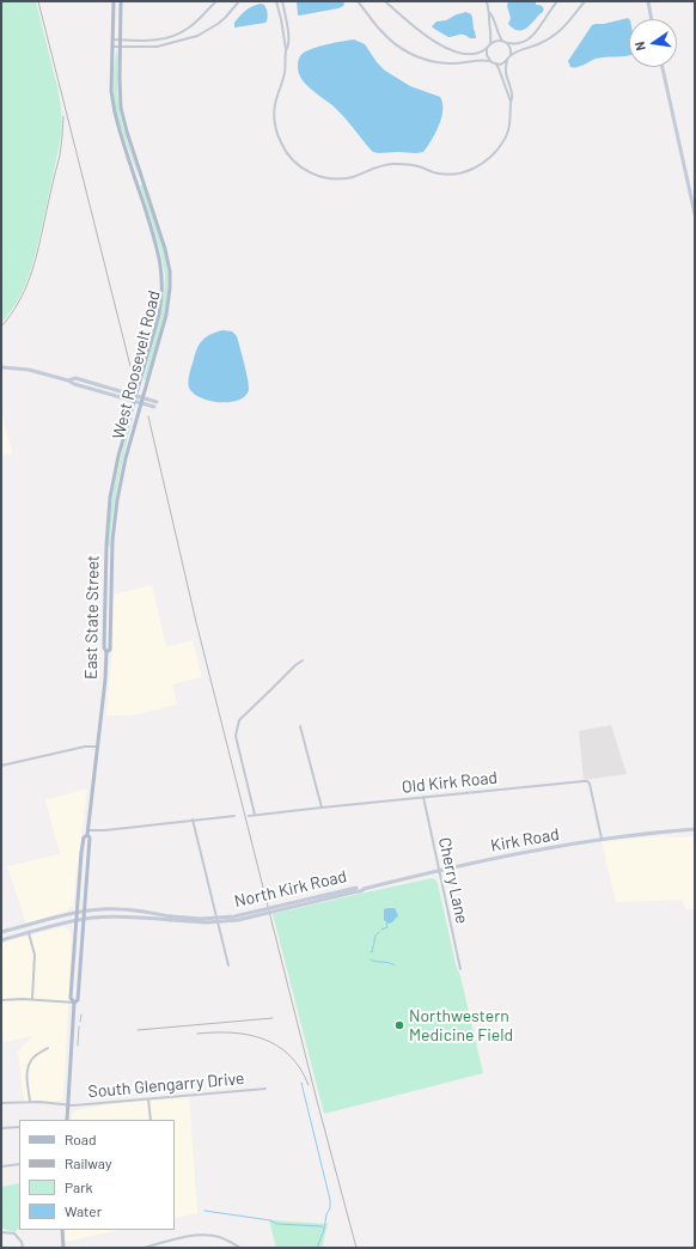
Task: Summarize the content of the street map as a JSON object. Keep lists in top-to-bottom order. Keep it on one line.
{"streets":{"main road":["West Roosevelt Road","East State Street"],"street":["Old Kirk Road","Kirk Road","Cherry Lane","North Kirk Road","South Glengarry Drive"]},"crossings":[["West Roosevelt Road","East State Street"],["East State Street","North Kirk Road"],["East State Street","South Glengarry Drive"],["Old Kirk Road","Kirk Road"],["Old Kirk Road","Cherry Lane"],["Kirk Road","Cherry Lane"],["Kirk Road","North Kirk Road"]],"places":["Northwestern Medicine Field"],"legend":["Road","Railway","Park","Water"],"north":"left"}
